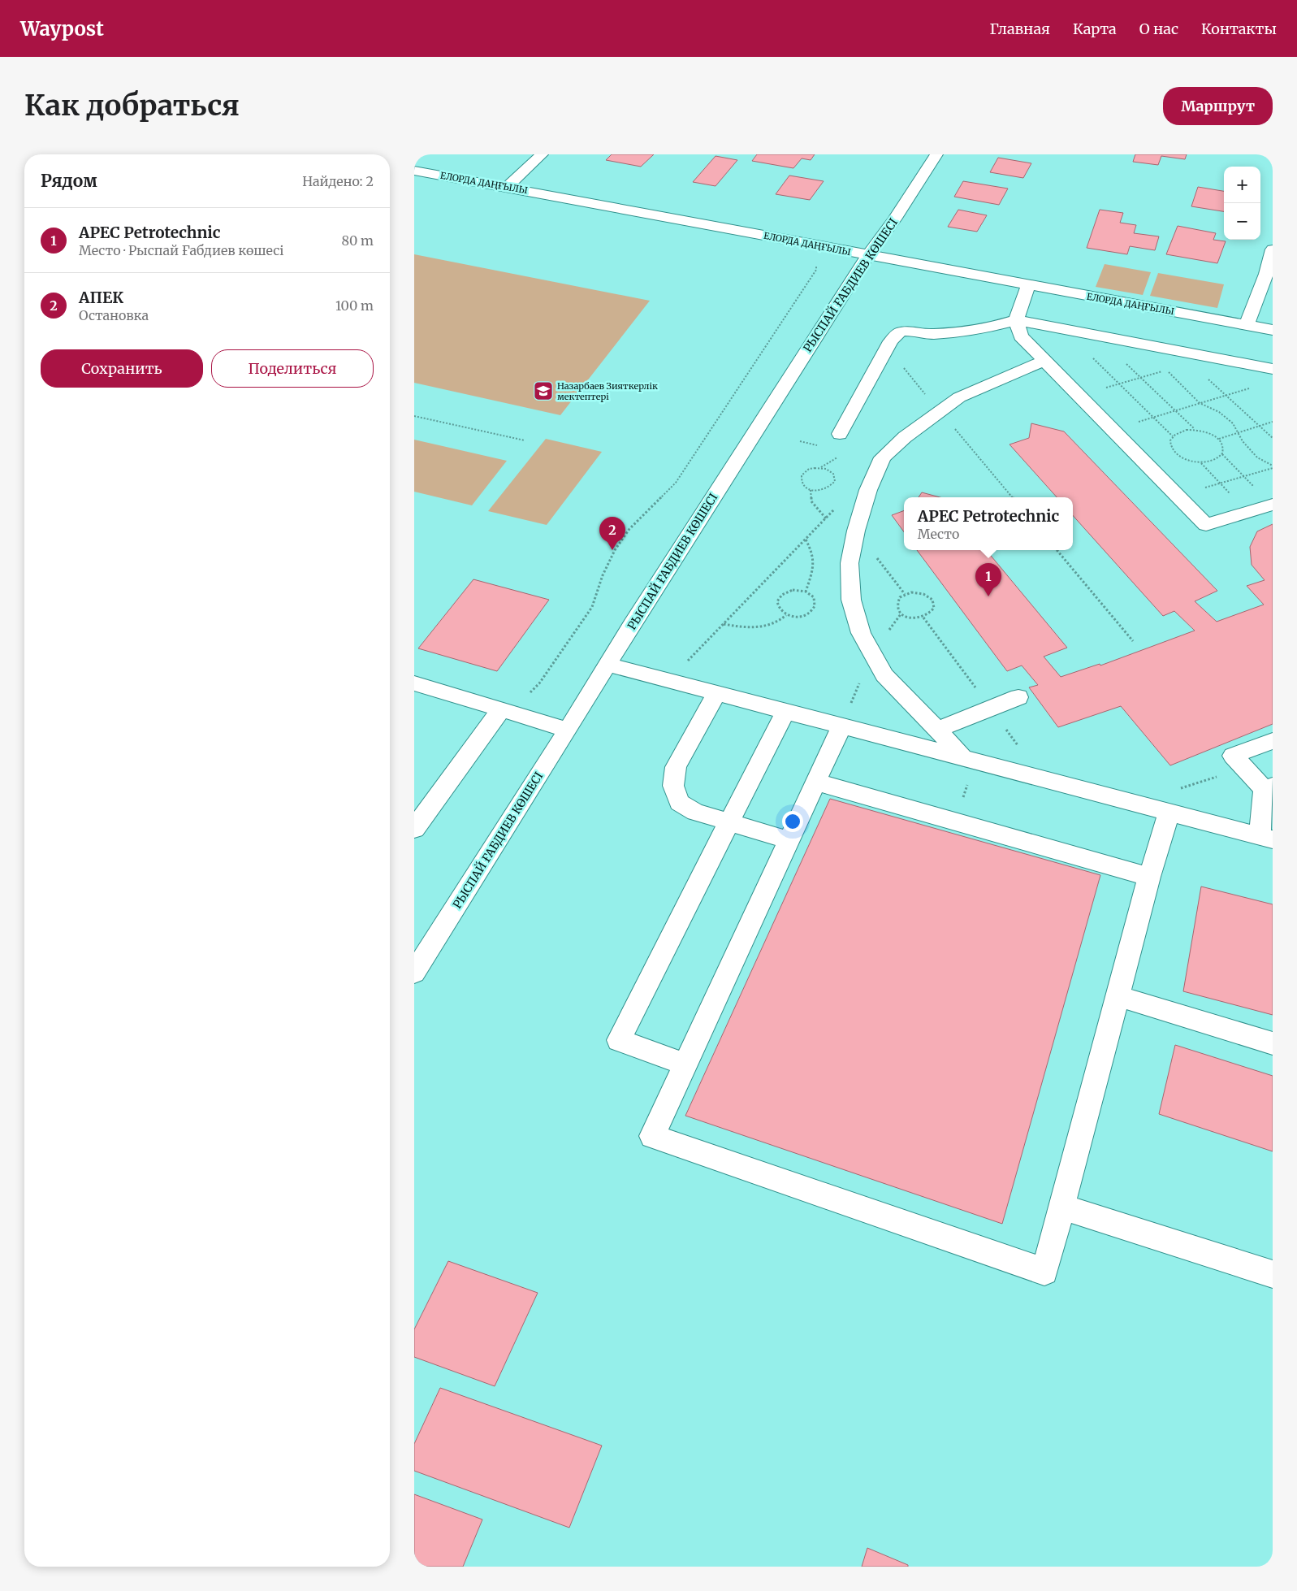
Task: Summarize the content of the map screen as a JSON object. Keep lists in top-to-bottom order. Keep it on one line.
{"streets":{"street":["ЕЛОРДА ДАҢҒЫЛЫ","РЫСПАЙ ҒАБДИЕВ КӨШЕСІ"]},"crossings":[["ЕЛОРДА ДАҢҒЫЛЫ","РЫСПАЙ ҒАБДИЕВ КӨШЕСІ"]],"places":{"school or university":["Назарбаев Зияткерлік мектептері"]},"page":{"header":"Waypost","nav":["Главная","Карта","О нас","Контакты"],"buttons":["Маршрут",["Сохранить","Поделиться"]],"title":"Как добраться","heading":["Рядом","Найдено: 2"],"map_buttons":["+","−"],"list":[{"mark":"1","name":"APEC Petrotechnic","note":"Место · Рыспай Ғабдиев көшесі","value":"80 m"},{"mark":"2","name":"АПЕК","note":"Остановка","value":"100 m"}],"popup":["APEC Petrotechnic","Место"],"pins":["2","1"]}}
